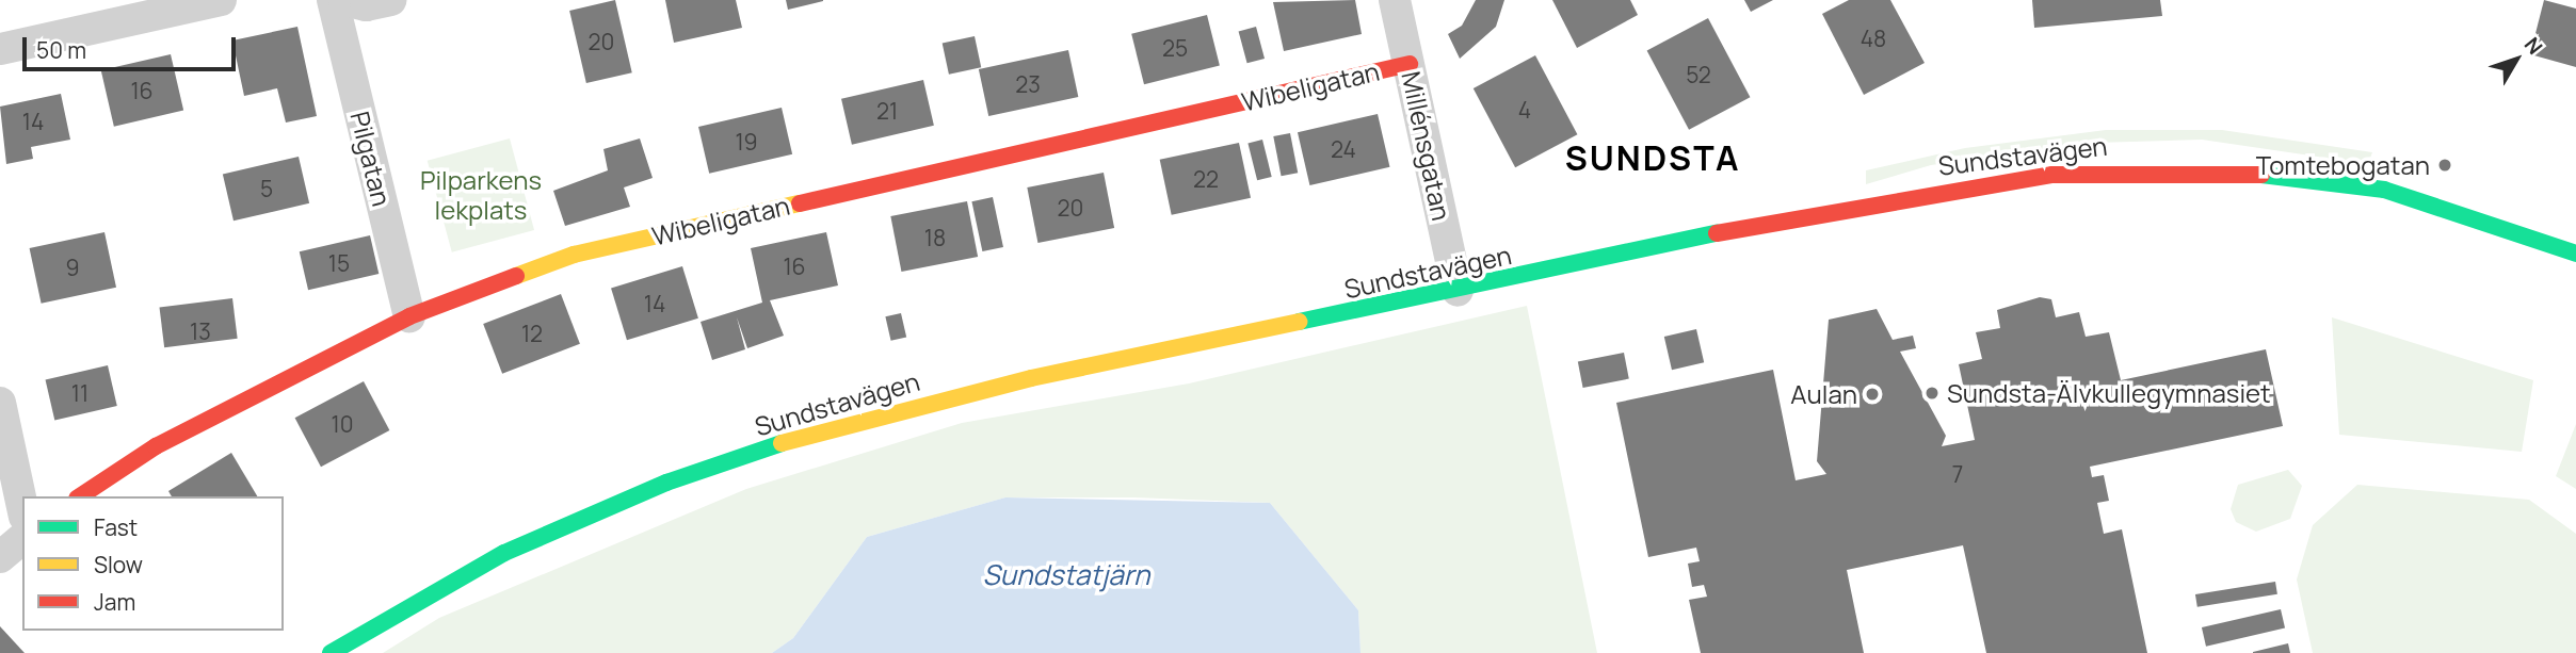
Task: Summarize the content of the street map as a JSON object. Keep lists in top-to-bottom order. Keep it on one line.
{"streets":{"street":["Wibeligatan","Millénsgatan","Sundstavägen","Pilgatan"]},"crossings":[["Wibeligatan","Millénsgatan"],["Wibeligatan","Pilgatan"],["Millénsgatan","Sundstavägen"]],"districts":["SUNDSTA"],"water":["Sundstatjärn"],"parks":["Pilparkens lekplats"],"places":["Tomtebogatan","Sundsta-Älvkullegymnasiet","Aulan"],"house_numbers":["48","20","25","52","23","16","4","21","14","19","24","22","5","20","18","15","16","9","14","13","12","11","10","7"],"legend":["Fast","Slow","Jam"],"scale_bar":"50 m","north":"top right"}
